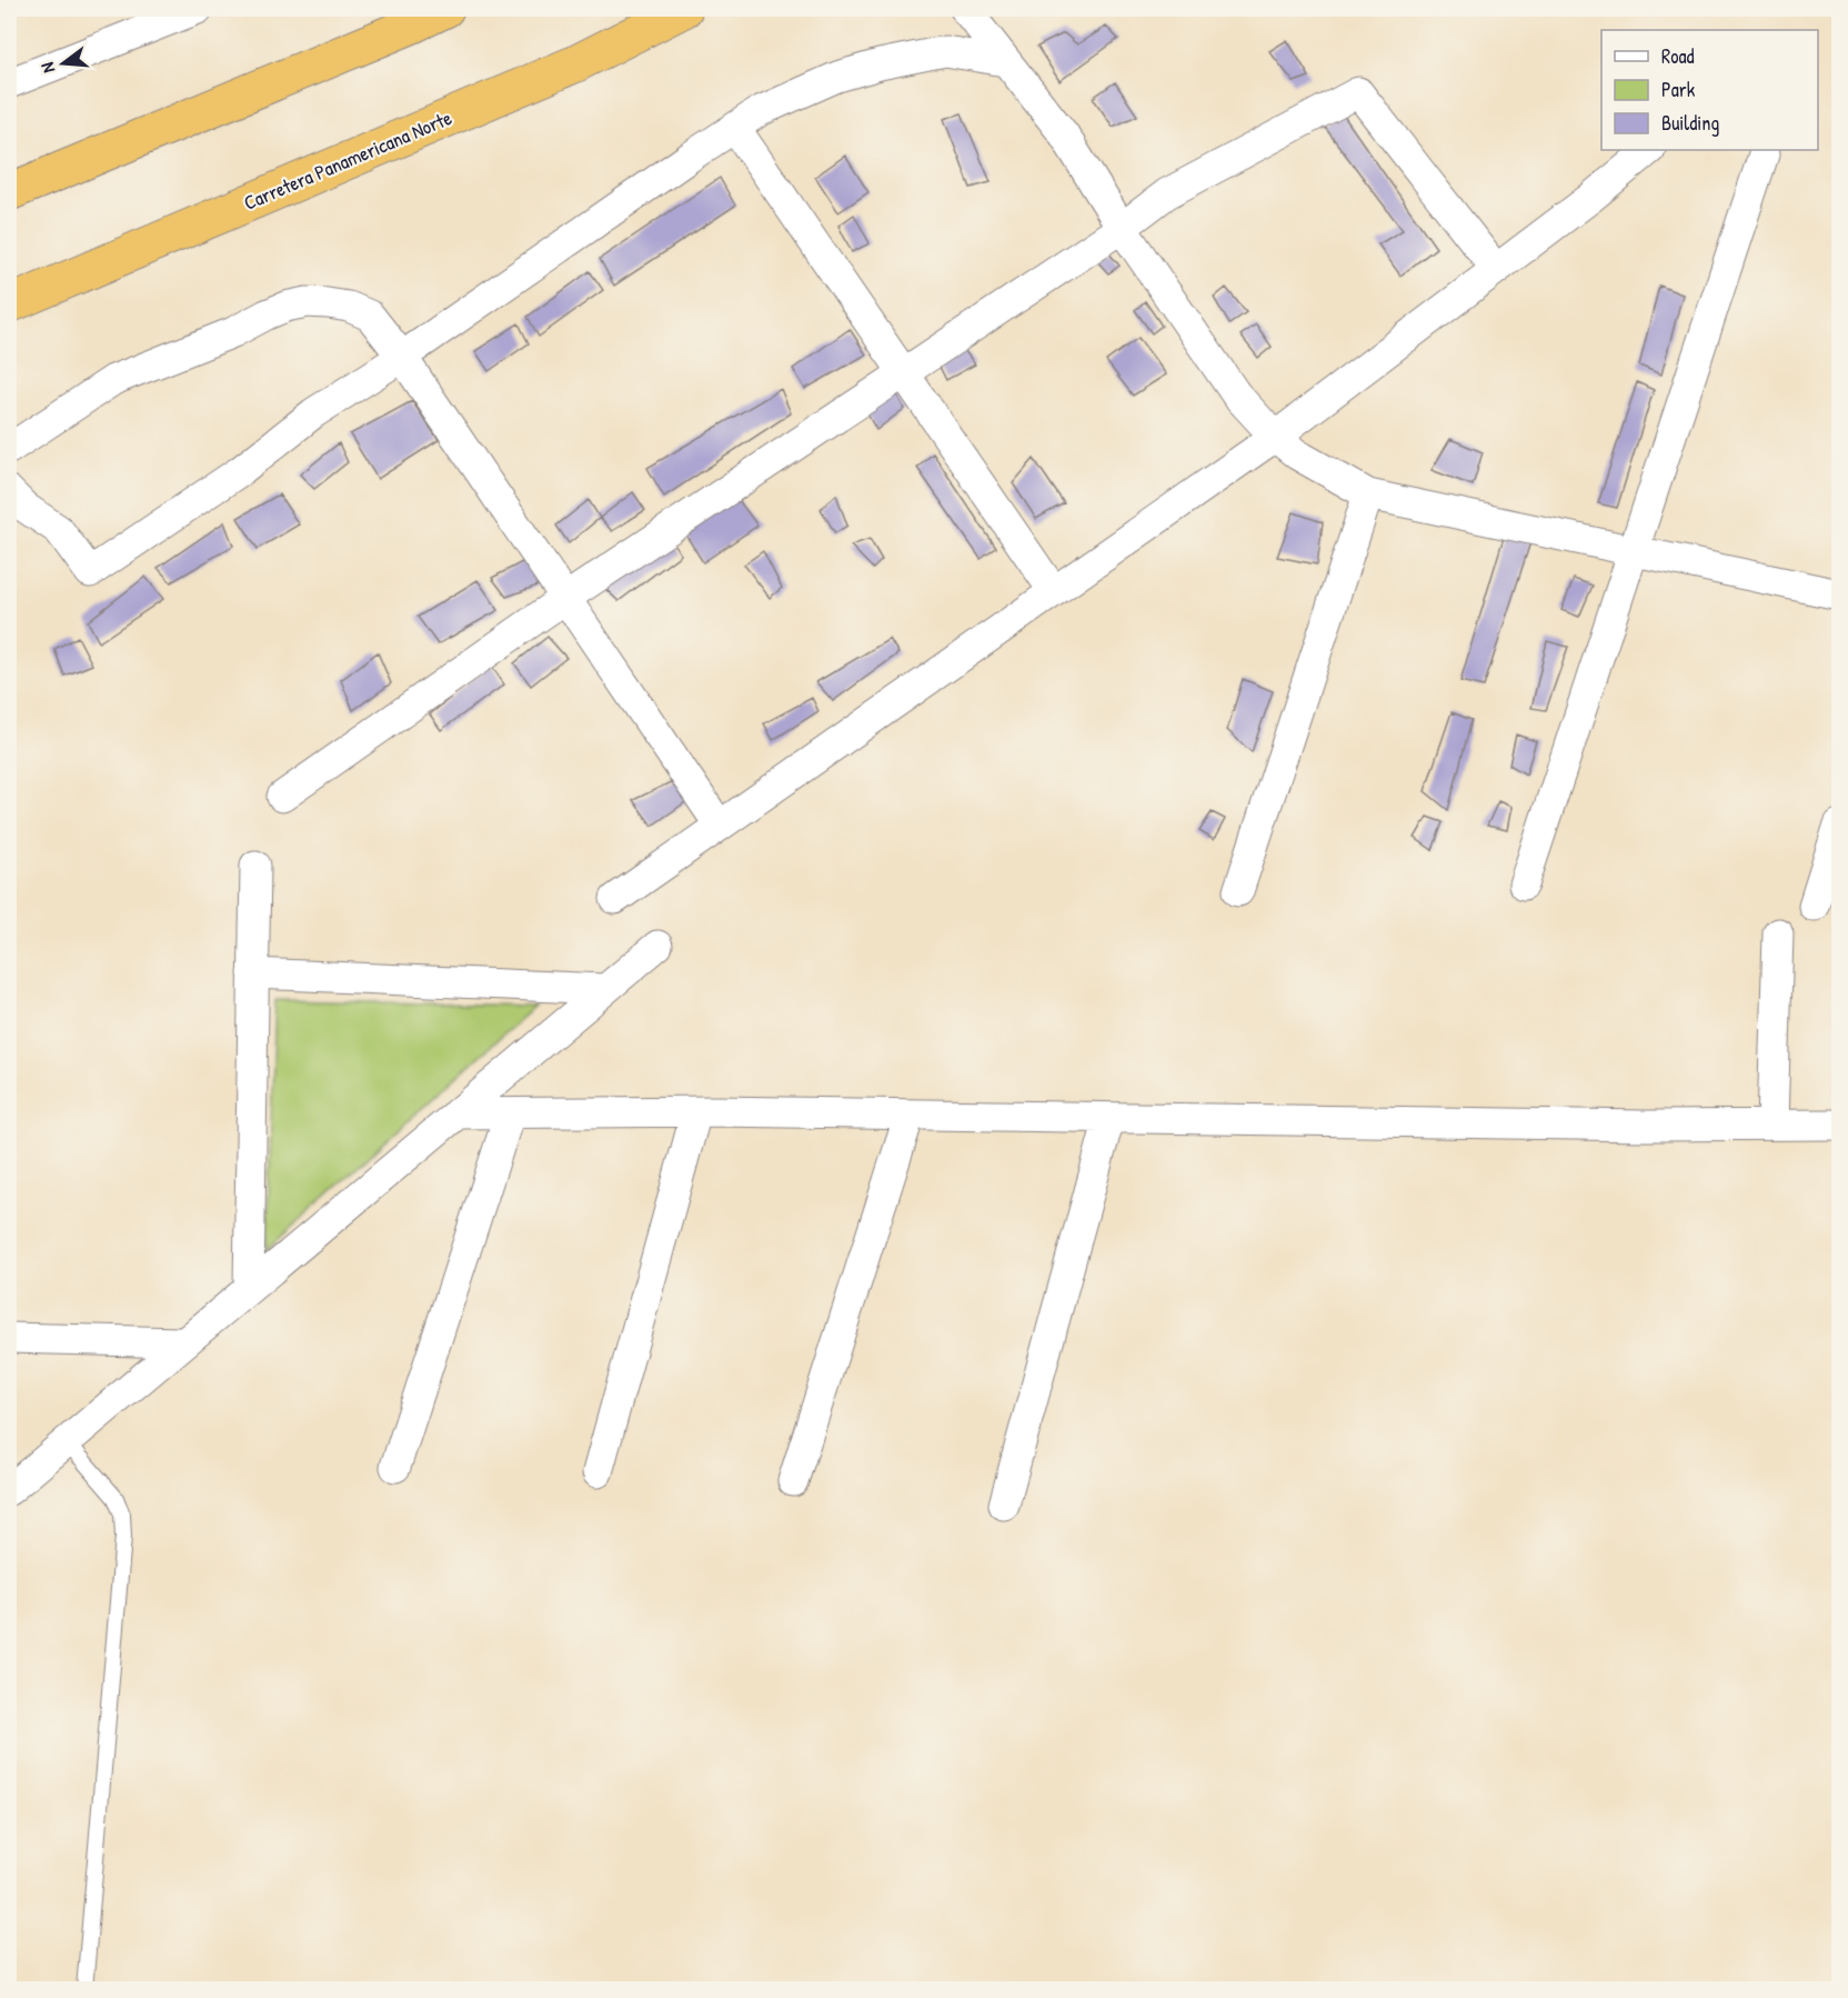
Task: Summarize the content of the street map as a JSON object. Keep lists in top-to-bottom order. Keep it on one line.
{"streets":{"highway":["Carretera Panamericana Norte"]},"legend":["Road","Park","Building"],"north":"left"}
